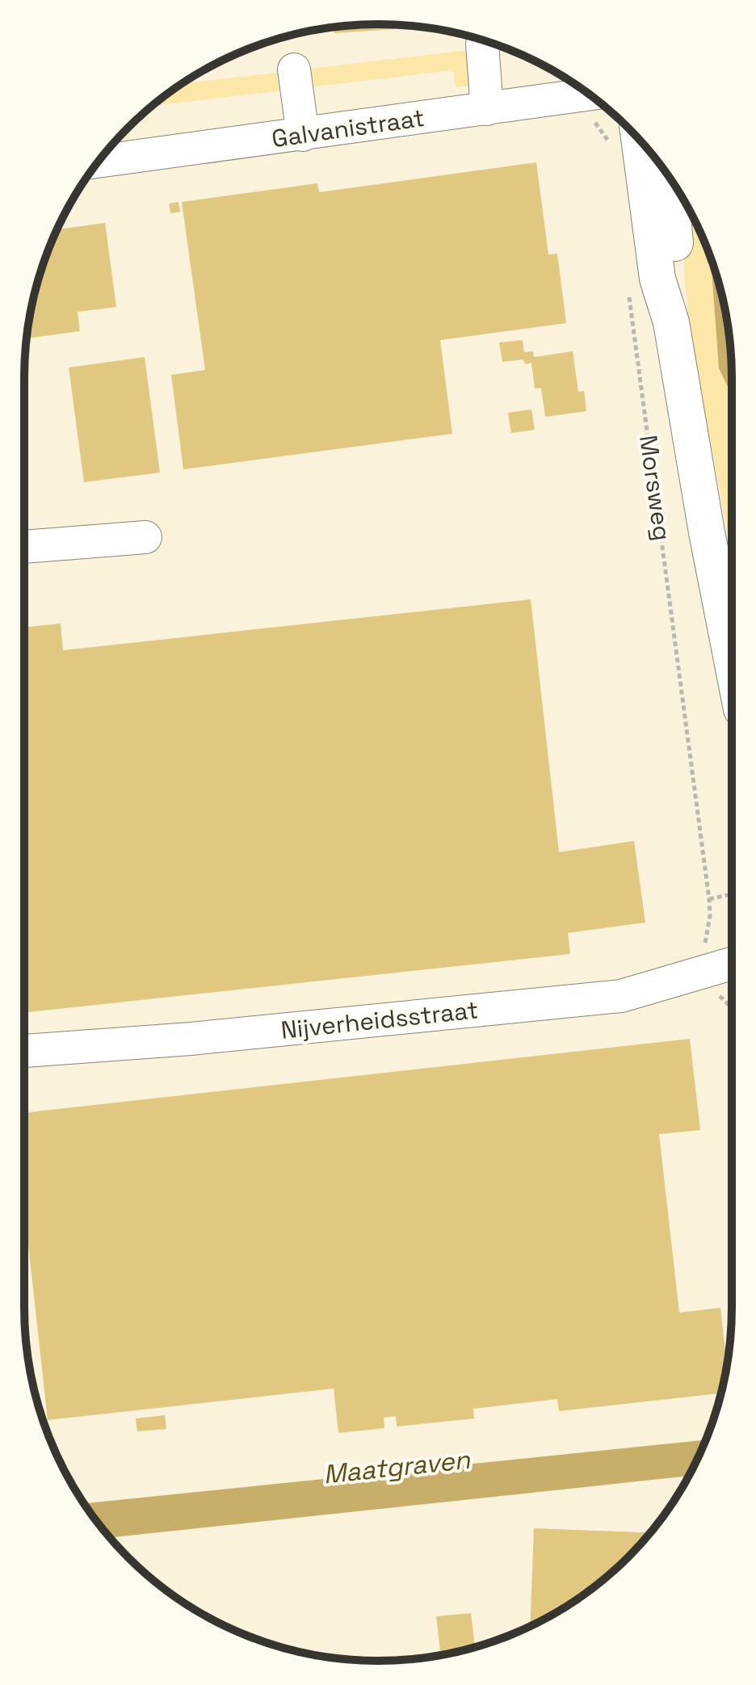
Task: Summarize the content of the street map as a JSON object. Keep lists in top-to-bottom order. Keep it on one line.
{"streets":{"main road":["Morsweg"],"street":["Galvanistraat","Nijverheidsstraat"]},"water":["Maatgraven"]}
